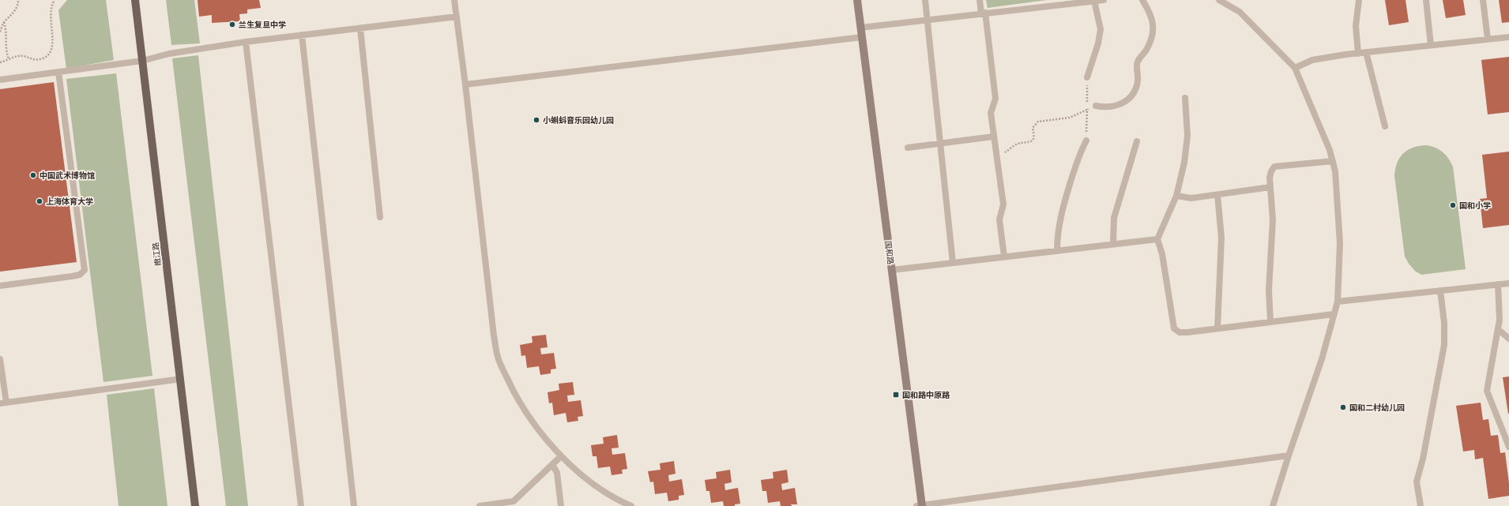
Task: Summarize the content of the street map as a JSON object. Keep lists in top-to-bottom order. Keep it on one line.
{"streets":{"main road":["嫩江路"],"street":["国和路"]},"places":{"other":["兰生复旦中学","小蝌蚪音乐园幼儿园","中国武术博物馆","上海体育大学","国和小学","国和二村幼儿园"],"transit":["国和路中原路"]}}
